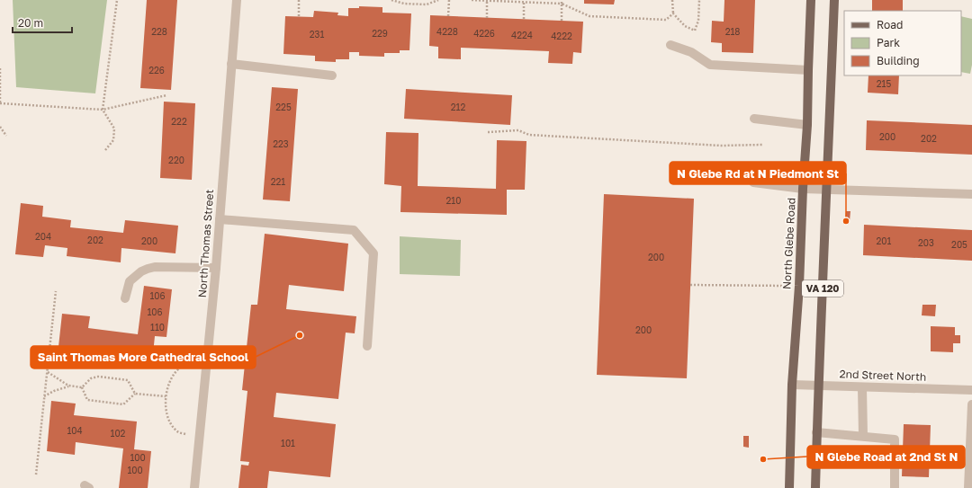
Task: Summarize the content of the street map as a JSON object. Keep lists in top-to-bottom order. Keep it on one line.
{"streets":{"main road":["North Glebe Road","VA 120"],"street":["North Thomas Street","2nd Street North"]},"crossings":[["North Glebe Road","2nd Street North"],["VA 120","2nd Street North"]],"places":["N Glebe Rd at N Piedmont St","Saint Thomas More Cathedral School","N Glebe Road at 2nd St N"],"house_numbers":["228","4228","218","229","4226","231","4224","4222","226","215","225","212","222","200","202","223","220","221","210","204","202","200","201","203","205","200","106","106","110","200","104","102","101","100","100"],"legend":["Road","Park","Building"],"scale_bar":"20 m"}
